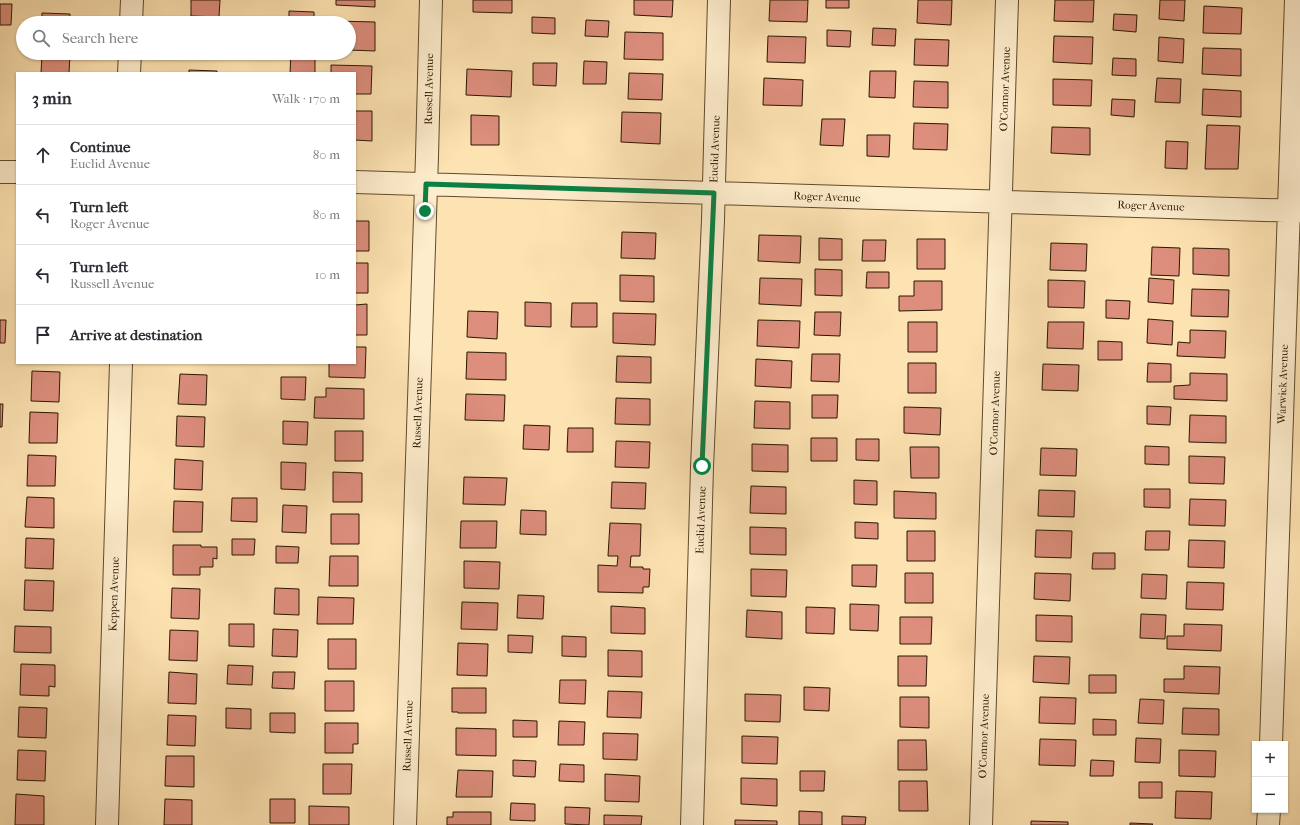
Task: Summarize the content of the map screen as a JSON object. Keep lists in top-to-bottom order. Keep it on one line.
{"streets":{"street":["Russell Avenue","O'Connor Avenue","Euclid Avenue","Roger Avenue","Warwick Avenue","Keppen Avenue"]},"crossings":[["Russell Avenue","Roger Avenue"],["O'Connor Avenue","Roger Avenue"],["Euclid Avenue","Roger Avenue"],["Roger Avenue","Warwick Avenue"]],"page":{"search":"Search here","heading":["3 min","Walk · 170 m"],"list":[["Continue","Euclid Avenue","80 m"],["Turn left","Roger Avenue","80 m"],["Turn left","Russell Avenue","10 m"],"Arrive at destination"],"map_buttons":["+","−"]}}
